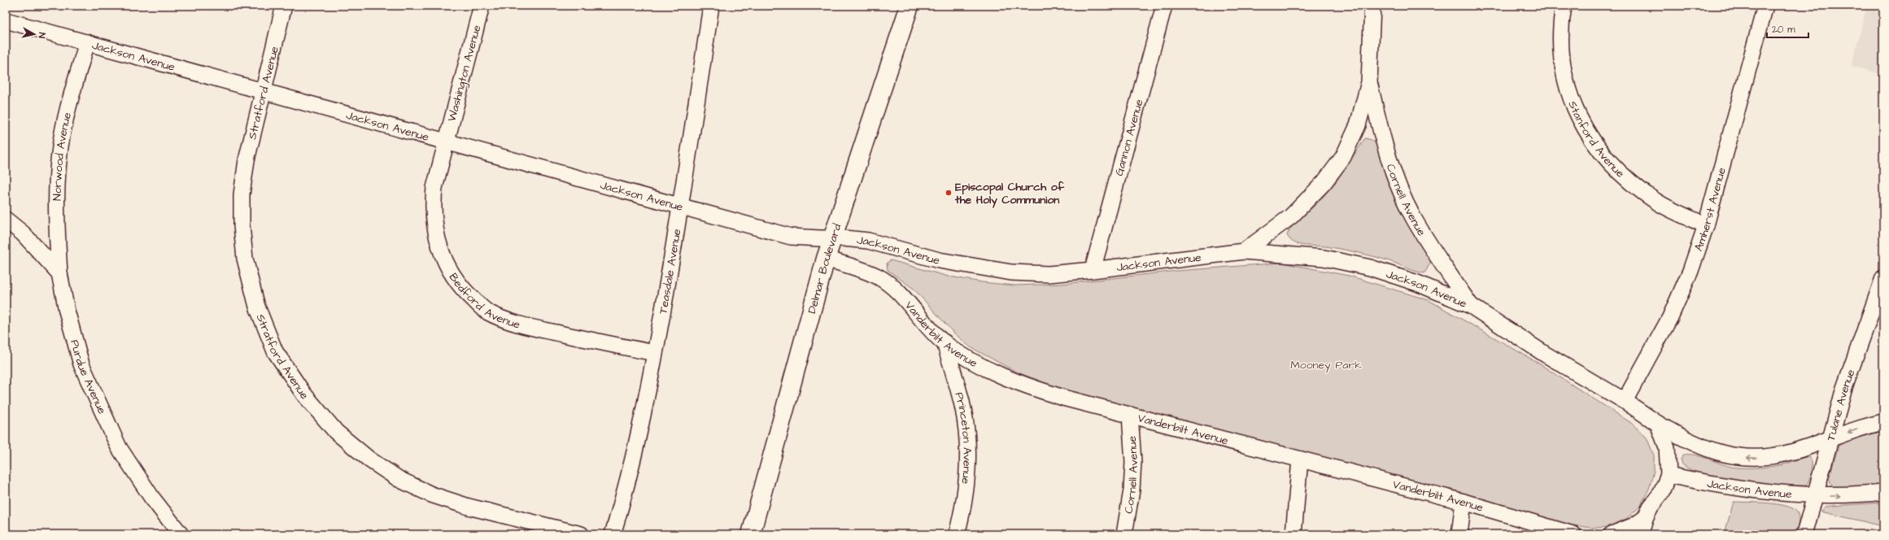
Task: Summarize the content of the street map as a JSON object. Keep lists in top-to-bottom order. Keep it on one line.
{"streets":{"main road":["Delmar Boulevard"],"street":["Jackson Avenue","Washington Avenue","Stratford Avenue","Gannon Avenue","Stanford Avenue","Norwood Avenue","Cornell Avenue","Amherst Avenue","Teasdale Avenue","Bedford Avenue","Vanderbilt Avenue","Purdue Avenue","Tulane Avenue","Princeton Avenue"]},"crossings":[["Jackson Avenue","Washington Avenue"],["Jackson Avenue","Stratford Avenue"],["Jackson Avenue","Gannon Avenue"],["Jackson Avenue","Norwood Avenue"],["Jackson Avenue","Cornell Avenue"],["Jackson Avenue","Amherst Avenue"],["Jackson Avenue","Delmar Boulevard"],["Jackson Avenue","Teasdale Avenue"],["Jackson Avenue","Bedford Avenue"],["Jackson Avenue","Tulane Avenue"],["Washington Avenue","Bedford Avenue"],["Stanford Avenue","Amherst Avenue"],["Norwood Avenue","Purdue Avenue"],["Cornell Avenue","Vanderbilt Avenue"],["Delmar Boulevard","Vanderbilt Avenue"],["Teasdale Avenue","Bedford Avenue"],["Vanderbilt Avenue","Princeton Avenue"]],"parks":["Mooney Park"],"places":["Episcopal Church of the Holy Communion"],"scale_bar":"20 m","north":"right"}
